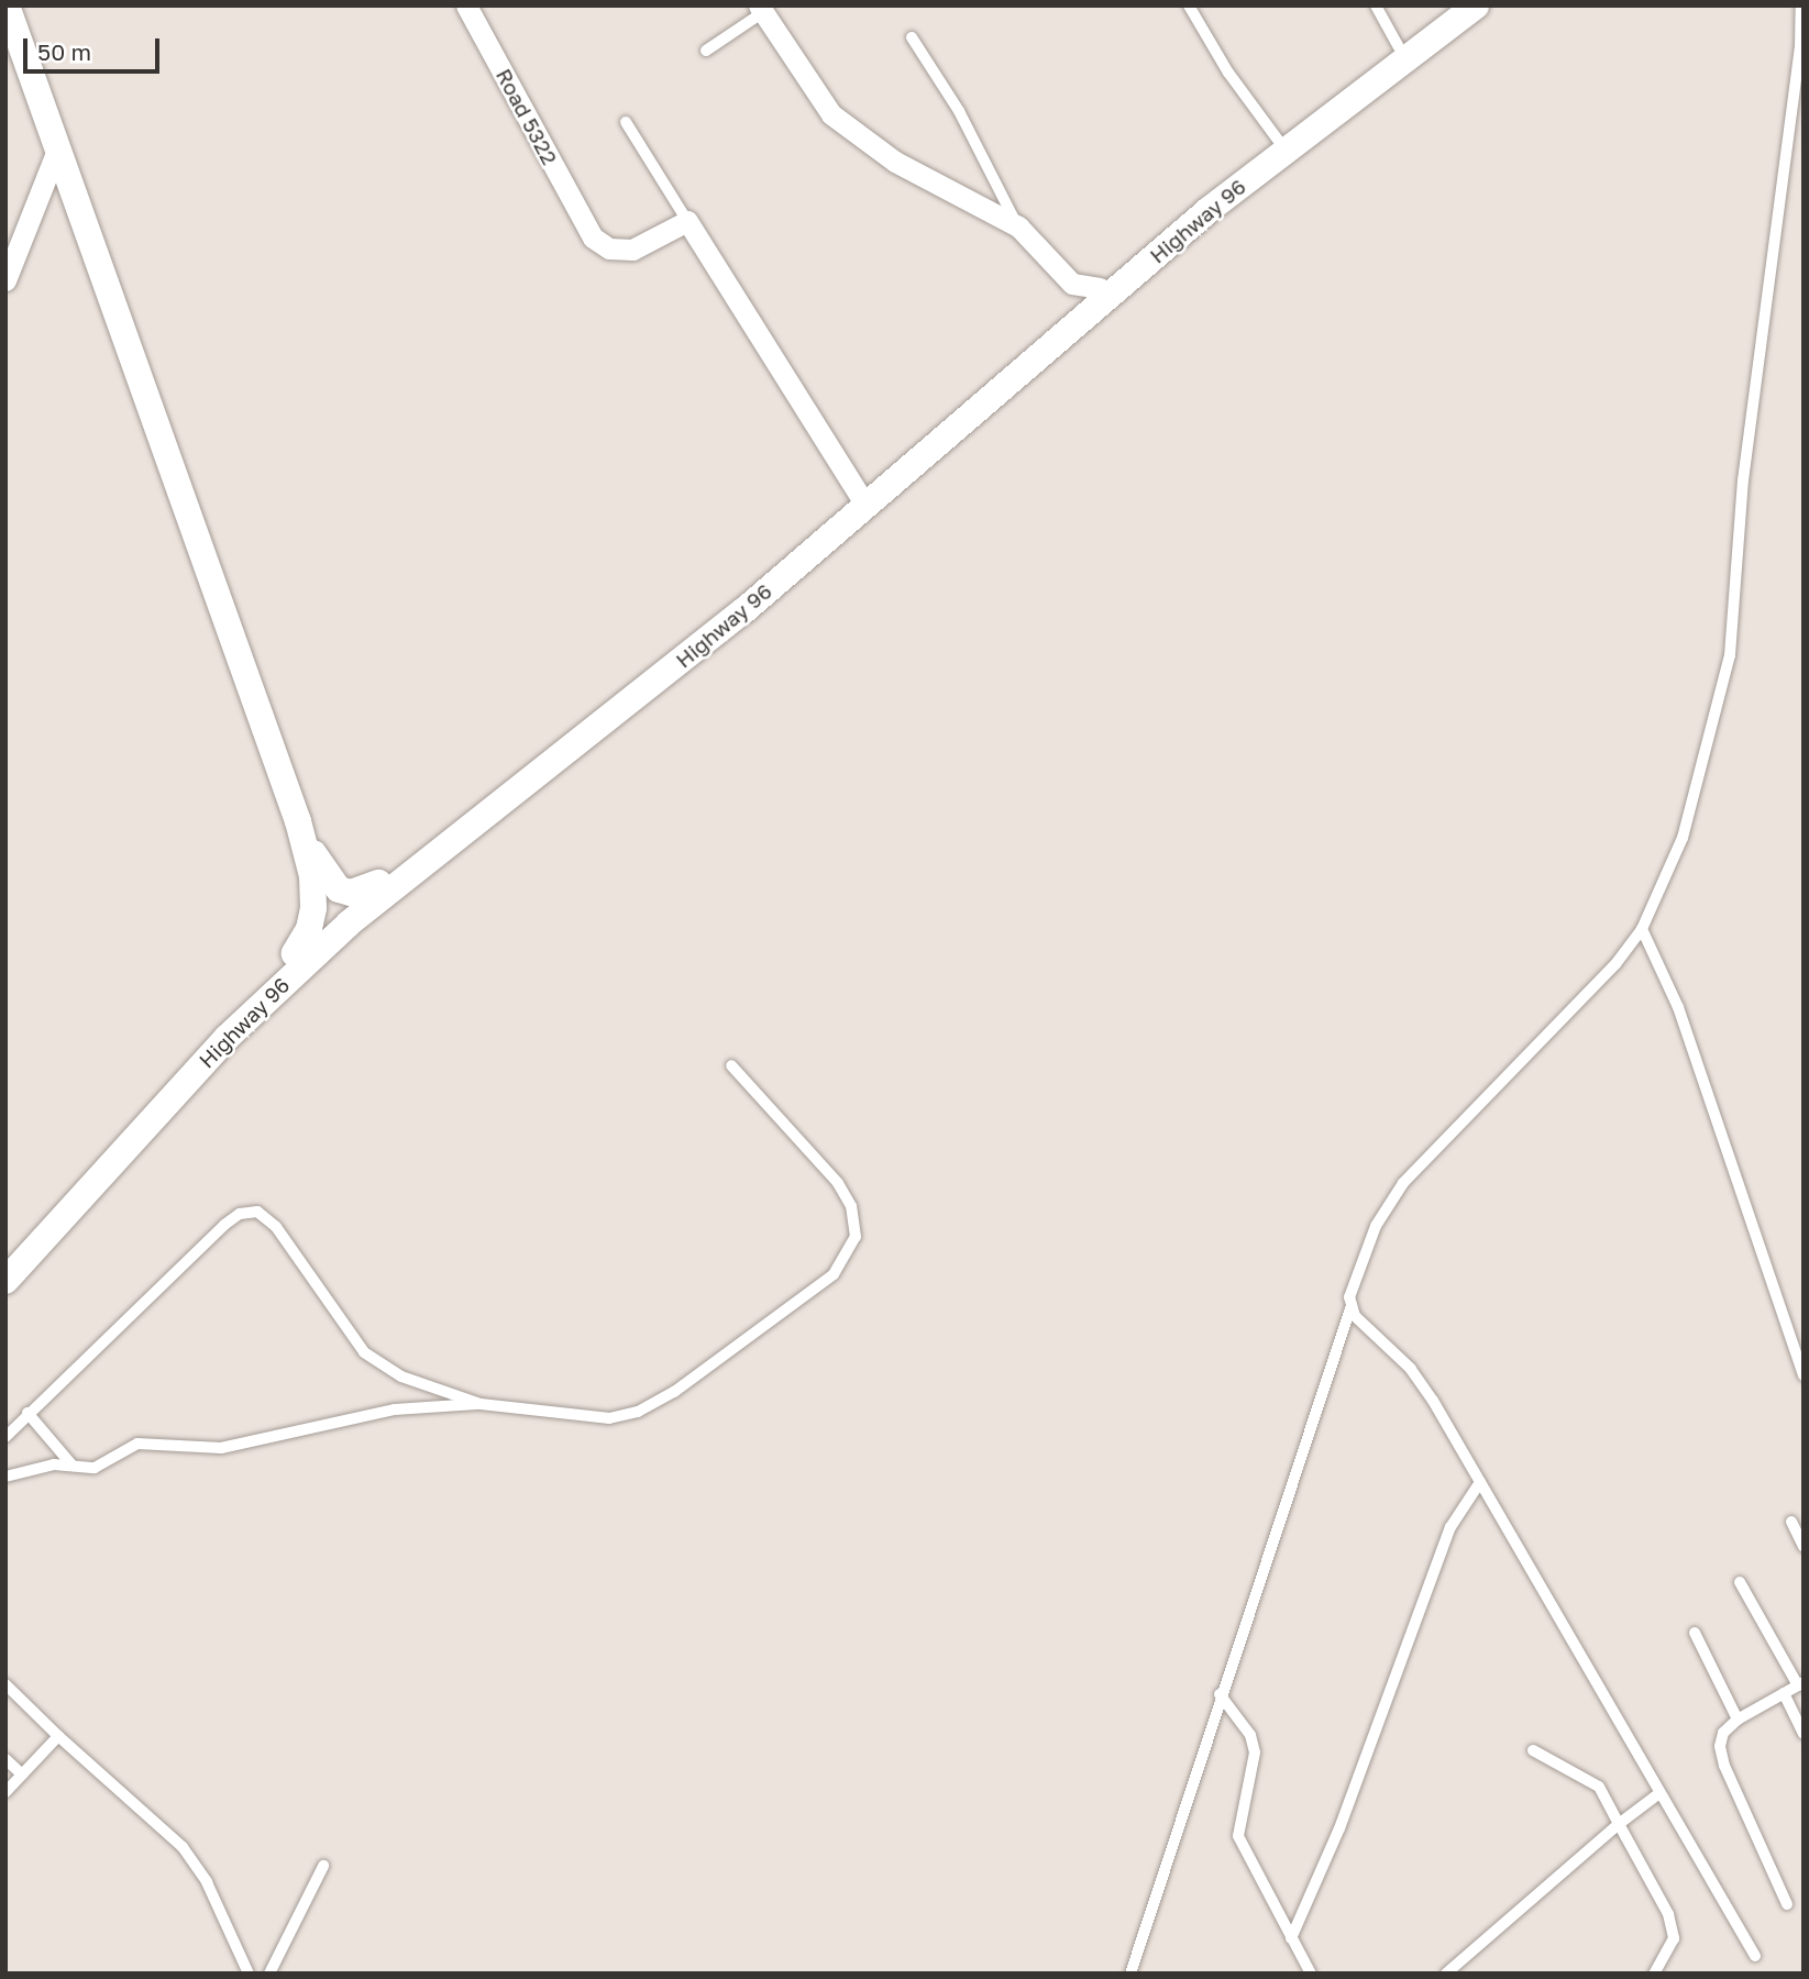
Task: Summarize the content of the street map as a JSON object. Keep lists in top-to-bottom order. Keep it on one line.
{"streets":{"street":["Road 5322","Highway 96"]},"scale_bar":"50 m"}
